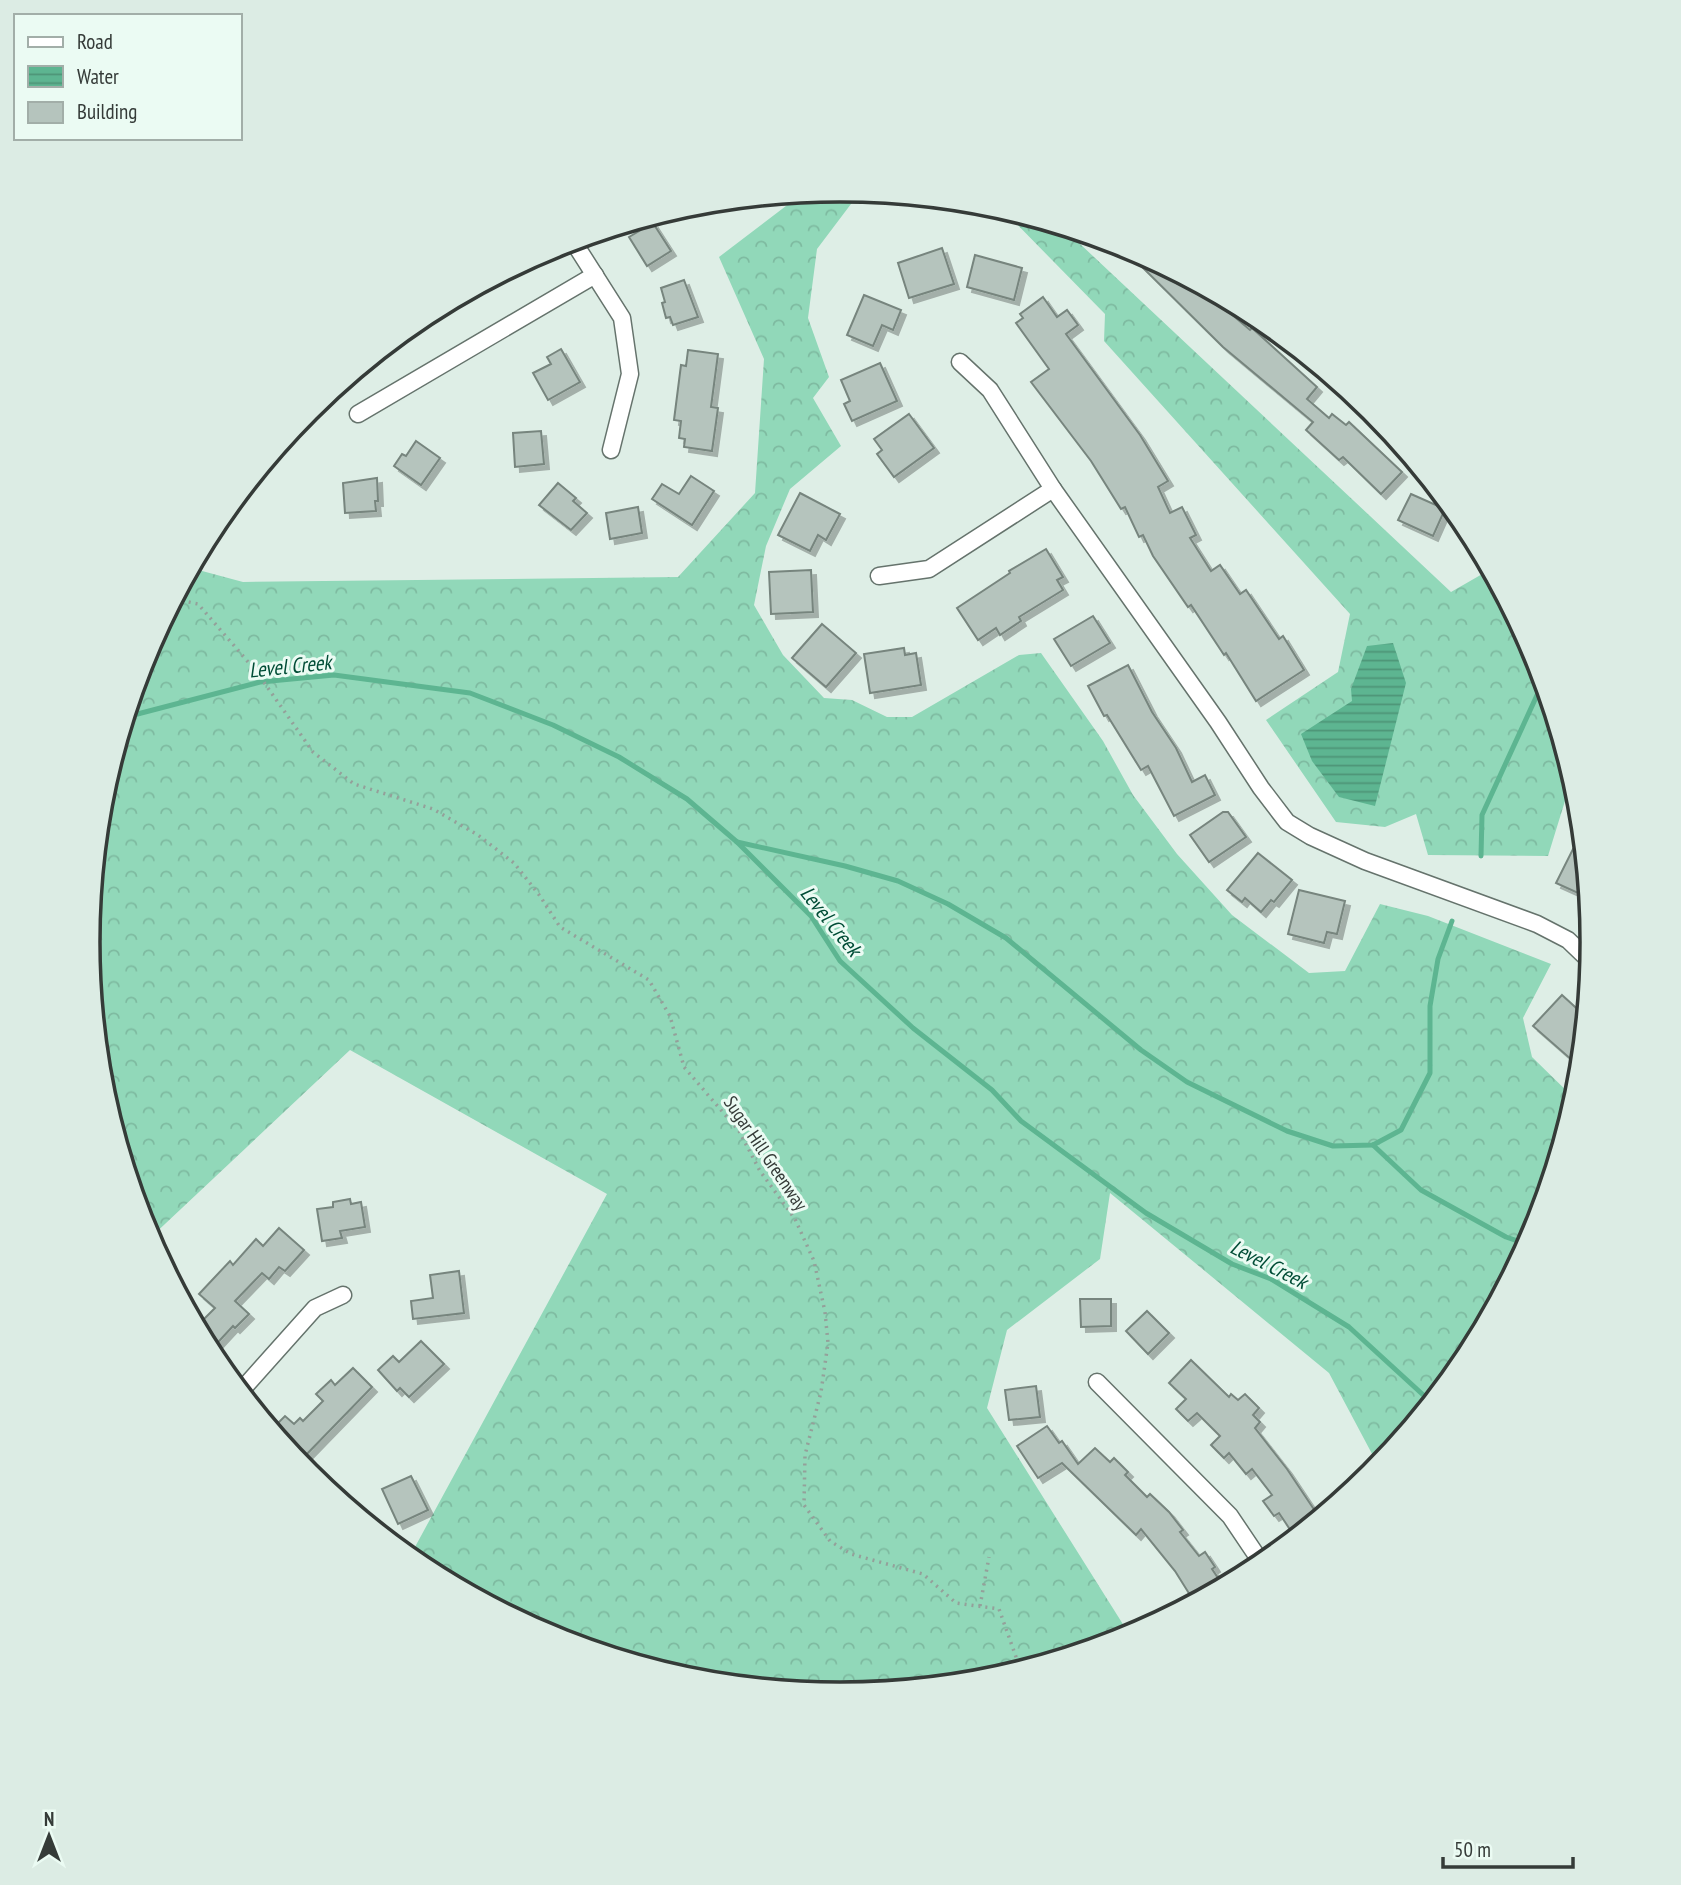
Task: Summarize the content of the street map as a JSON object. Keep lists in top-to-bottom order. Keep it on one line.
{"streets":{"path":["Sugar Hill Greenway"]},"water":["Level Creek"],"legend":["Road","Water","Building"],"scale_bar":"50 m","north":"top"}
